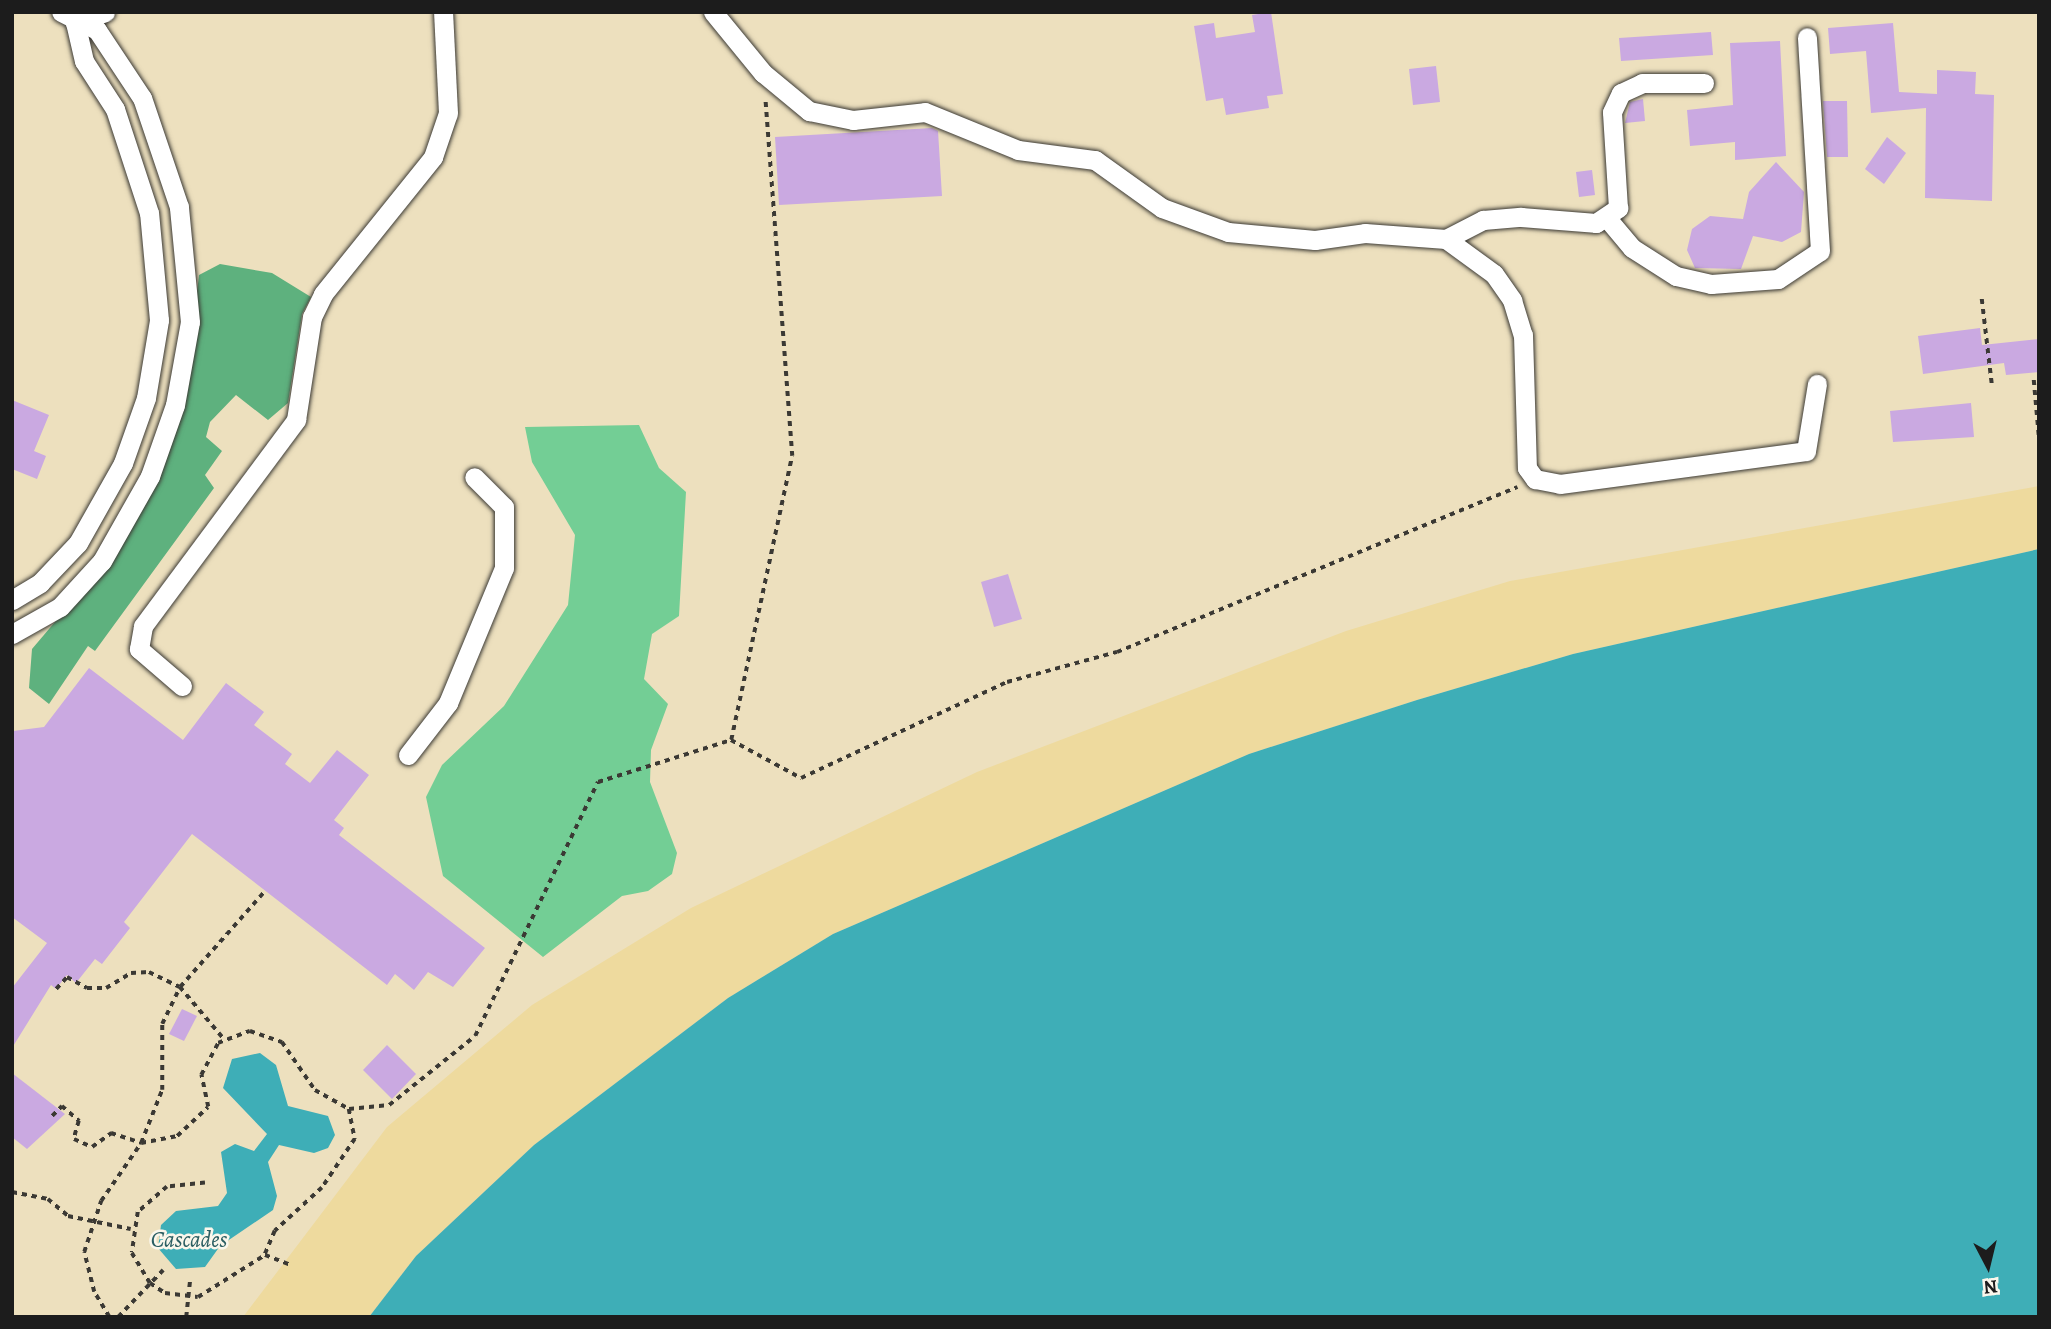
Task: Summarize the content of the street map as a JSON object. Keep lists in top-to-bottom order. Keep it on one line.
{"water":["Cascades"],"north":"bottom"}
